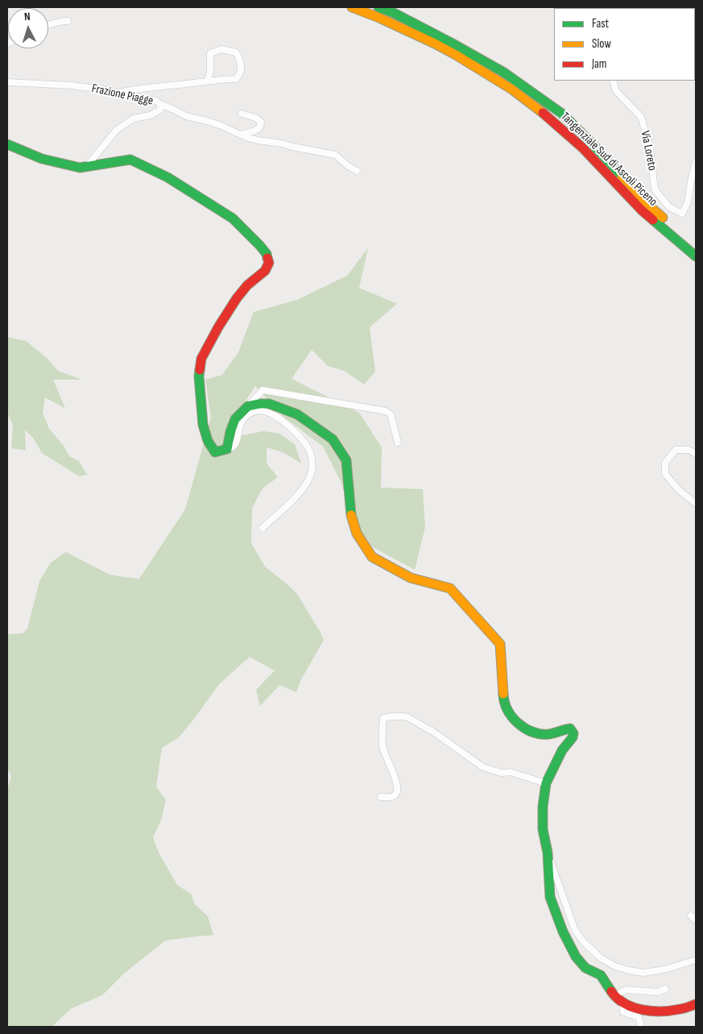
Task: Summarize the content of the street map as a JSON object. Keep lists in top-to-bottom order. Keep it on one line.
{"streets":{"main road":["Tangenziale Sud di Ascoli Piceno"],"street":["Frazione Piagge","Via Loreto"]},"legend":["Fast","Slow","Jam"],"north":"top"}
